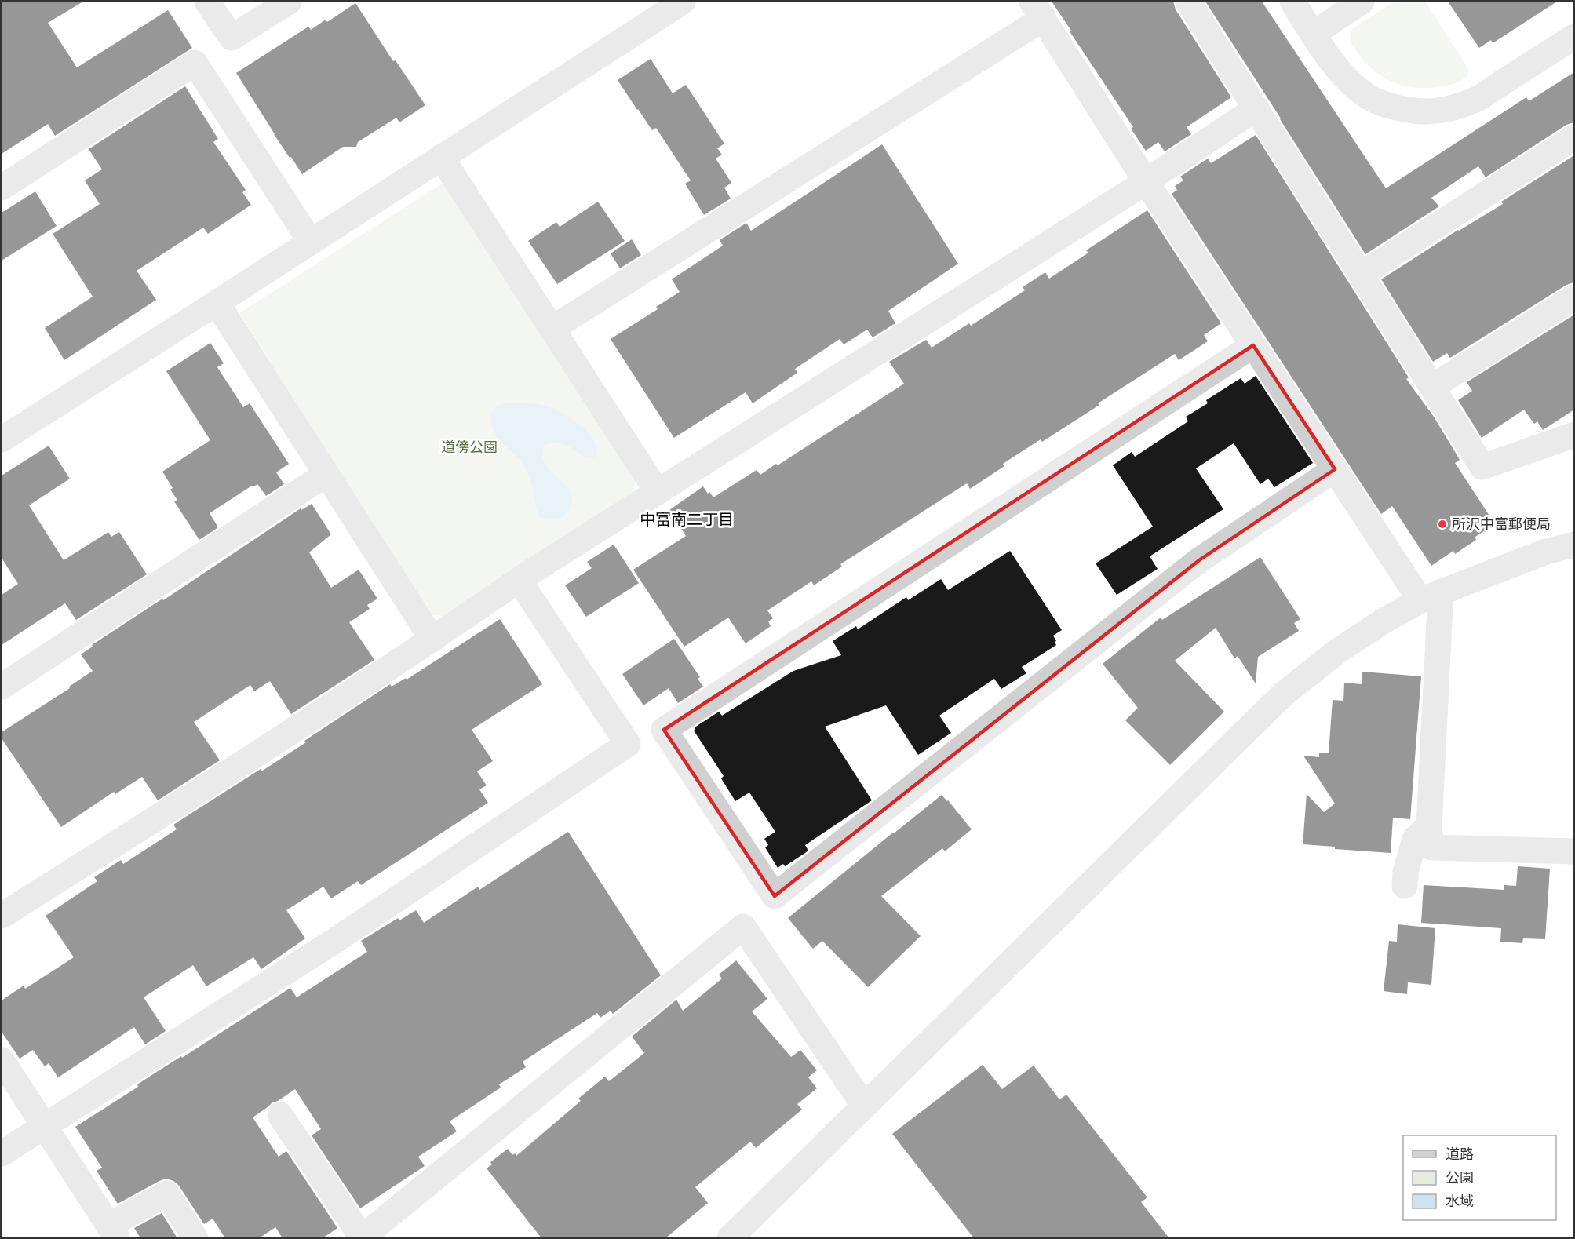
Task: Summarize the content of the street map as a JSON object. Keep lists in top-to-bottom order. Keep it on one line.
{"districts":["中富南二丁目"],"parks":["道傍公園"],"places":["所沢中富郵便局"],"legend":["道路","公園","水域"]}
